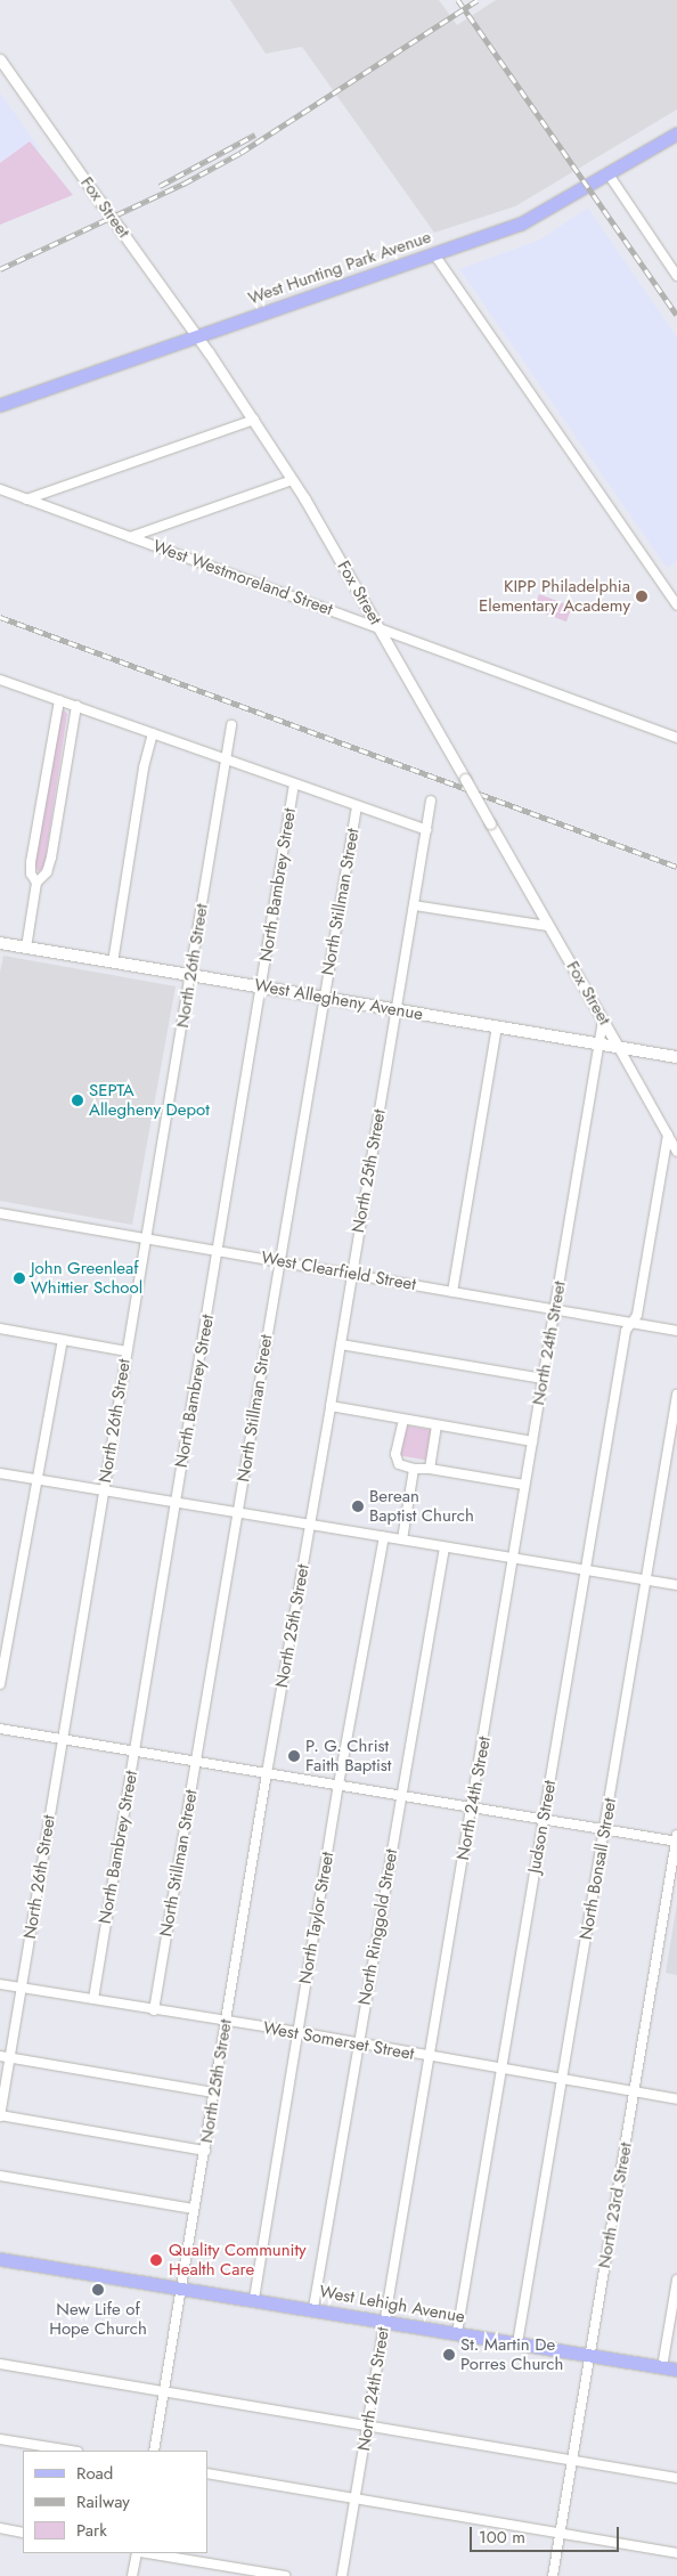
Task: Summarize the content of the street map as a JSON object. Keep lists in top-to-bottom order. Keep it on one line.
{"streets":{"main road":["West Hunting Park Avenue","West Allegheny Avenue","West Lehigh Avenue"],"street":["Fox Street","West Westmoreland Street","North Bambrey Street","North Stillman Street","North 26th Street","North 25th Street","West Clearfield Street","North 24th Street","Judson Street","North Bonsall Street","North Taylor Street","North Ringgold Street","West Somerset Street","North 23rd Street"]},"crossings":[["Fox Street","West Hunting Park Avenue"],["Fox Street","West Westmoreland Street"],["Fox Street","West Allegheny Avenue"],["Fox Street","North 24th Street"],["Fox Street","Judson Street"],["North Bambrey Street","West Allegheny Avenue"],["North Bambrey Street","West Clearfield Street"],["North Bambrey Street","West Somerset Street"],["North Stillman Street","West Allegheny Avenue"],["North Stillman Street","West Clearfield Street"],["North Stillman Street","West Somerset Street"],["North 26th Street","West Allegheny Avenue"],["North 26th Street","West Clearfield Street"],["North 26th Street","West Somerset Street"],["West Allegheny Avenue","North 25th Street"],["West Allegheny Avenue","North 24th Street"],["North 25th Street","West Clearfield Street"],["North 25th Street","West Somerset Street"],["North 25th Street","West Lehigh Avenue"],["West Clearfield Street","North 24th Street"],["West Clearfield Street","Judson Street"],["North 24th Street","West Somerset Street"],["North 24th Street","West Lehigh Avenue"],["Judson Street","West Somerset Street"],["Judson Street","West Lehigh Avenue"],["North Bonsall Street","West Somerset Street"],["North Bonsall Street","West Lehigh Avenue"],["North Taylor Street","West Somerset Street"],["North Taylor Street","West Lehigh Avenue"],["North Ringgold Street","West Somerset Street"],["North Ringgold Street","West Lehigh Avenue"],["West Somerset Street","North 23rd Street"],["North 23rd Street","West Lehigh Avenue"]],"places":["KIPP Philadelphia Elementary Academy","SEPTA Allegheny Depot","John Greenleaf Whittier School","Berean Baptist Church","P. G. Christ Faith Baptist","Quality Community Health Care","New Life of Hope Church","St. Martin De Porres Church"],"legend":["Road","Railway","Park"],"scale_bar":"100 m"}
